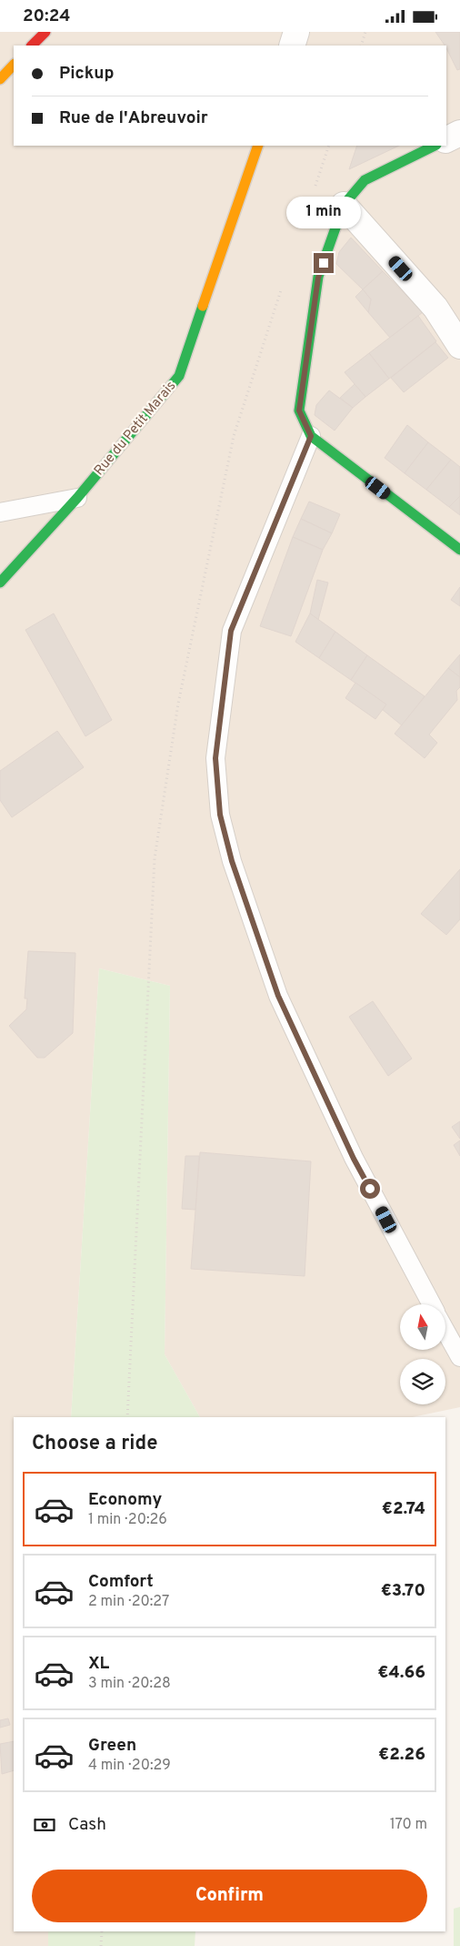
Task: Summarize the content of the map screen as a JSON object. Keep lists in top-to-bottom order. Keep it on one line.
{"streets":{"street":["Rue du Petit Marais"]},"north":"top","page":{"status":"20:24","banner":["Pickup","Rue de l'Abreuvoir"],"bubble":"1 min","heading":"Choose a ride","list":[{"name":"Economy","note":"1 min · 20:26","value":"€2.74"},{"name":"Comfort","note":"2 min · 20:27","value":"€3.70"},{"name":"XL","note":"3 min · 20:28","value":"€4.66"},{"name":"Green","note":"4 min · 20:29","value":"€2.26"}],"pay":["Cash","170 m"],"buttons":"Confirm"}}
